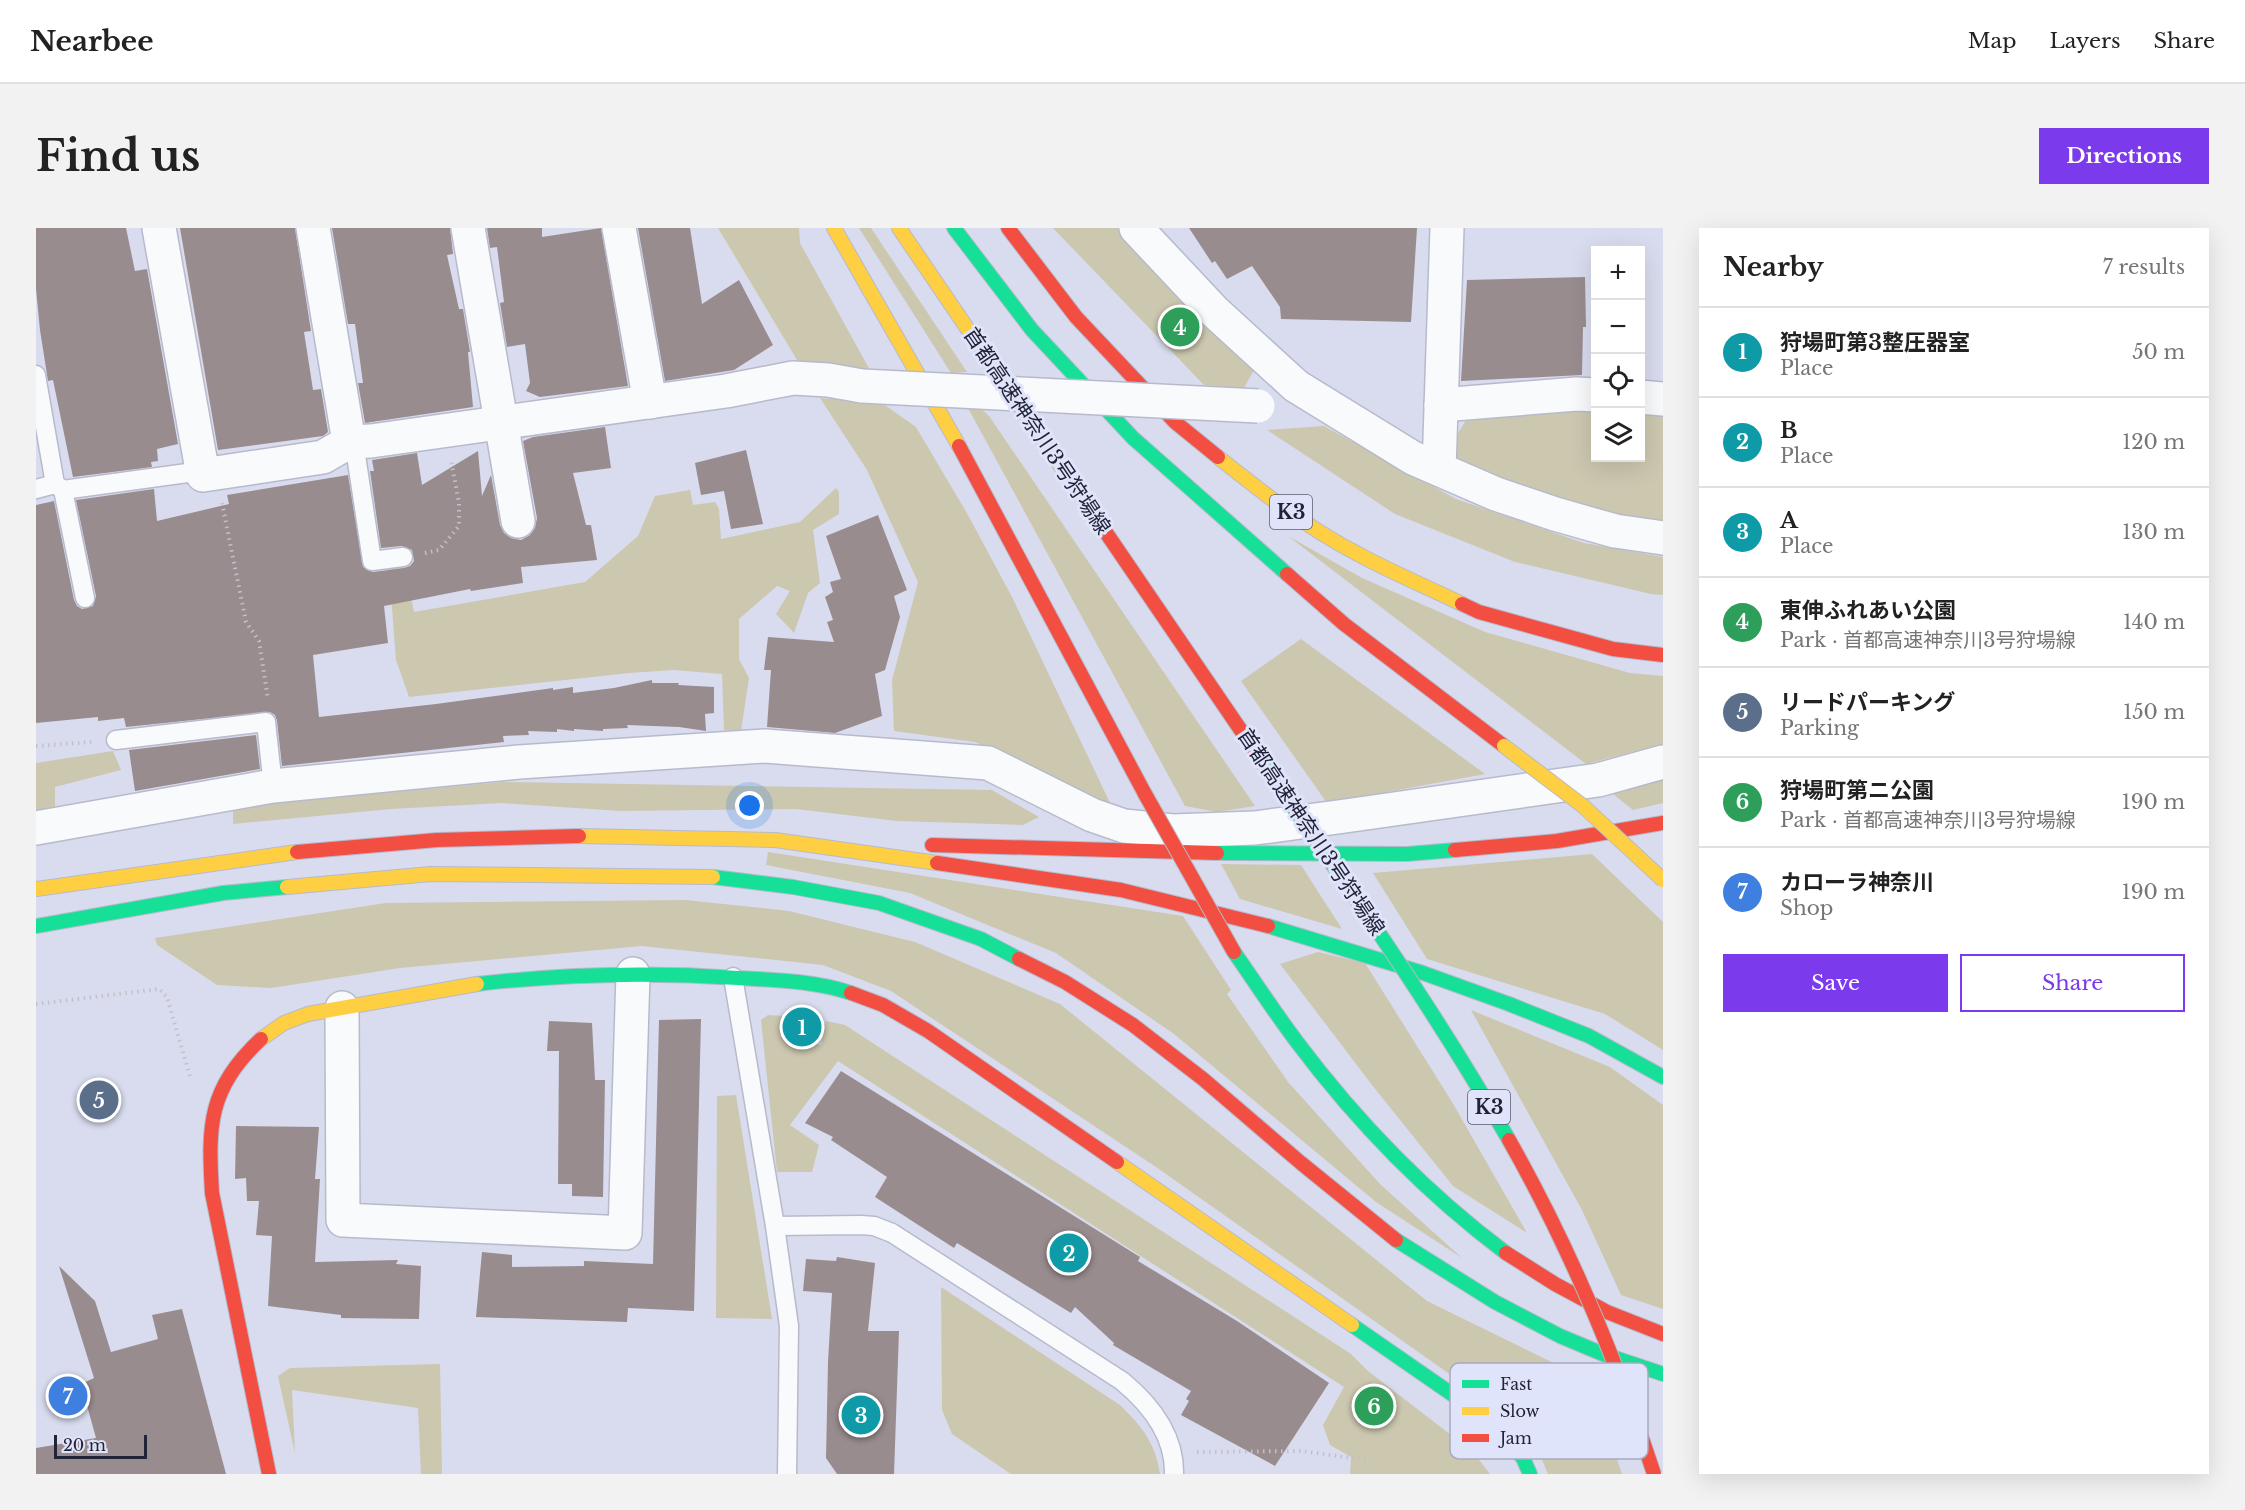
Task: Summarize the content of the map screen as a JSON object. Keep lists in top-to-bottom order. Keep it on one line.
{"streets":{"main road":["首都高速神奈川3号狩場線","K3"]},"legend":["Fast","Slow","Jam"],"scale_bar":"20 m","page":{"header":"Nearbee","nav":["Map","Layers","Share"],"buttons":["Directions",["Save","Share"]],"title":"Find us","heading":["Nearby","7 results"],"map_buttons":["+","−"],"pins":["4","1","5","2","7","6","3"],"list":[{"mark":"1","name":"狩場町第3整圧器室","note":"Place","value":"50 m"},{"mark":"2","name":"B","note":"Place","value":"120 m"},{"mark":"3","name":"A","note":"Place","value":"130 m"},{"mark":"4","name":"東伸ふれあい公園","note":"Park · 首都高速神奈川3号狩場線","value":"140 m"},{"mark":"5","name":"リードパーキング","note":"Parking","value":"150 m"},{"mark":"6","name":"狩場町第ニ公園","note":"Park · 首都高速神奈川3号狩場線","value":"190 m"},{"mark":"7","name":"カローラ神奈川","note":"Shop","value":"190 m"}],"scale":"20 m"}}
